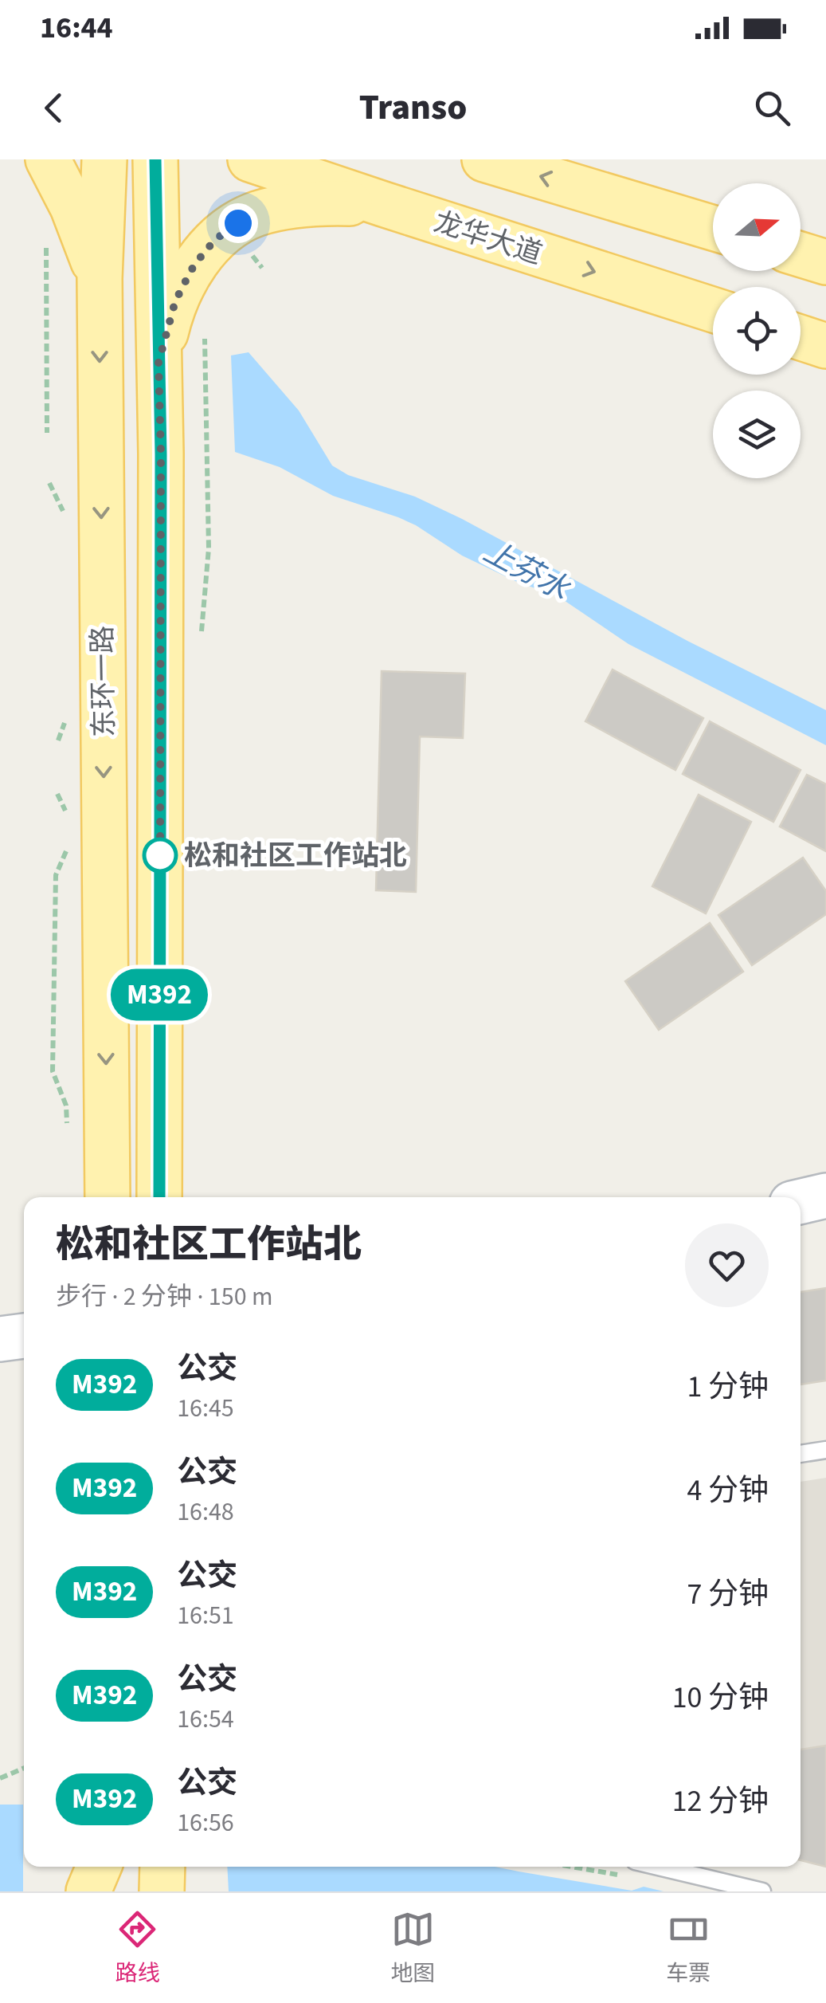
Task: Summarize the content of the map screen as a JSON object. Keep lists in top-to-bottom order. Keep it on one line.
{"streets":{"main road":["龙华大道","东环一路"]},"water":["上芬水"],"places":["松和社区工作站北"],"lines":["bus line M392"],"north":"right","page":{"status":"16:44","header":"Transo","on_map":"M392","heading":["松和社区工作站北","步行 · 2 分钟 · 150 m"],"list":[{"mark":"M392","name":"公交","note":"16:45","value":"1 分钟"},{"mark":"M392","name":"公交","note":"16:48","value":"4 分钟"},{"mark":"M392","name":"公交","note":"16:51","value":"7 分钟"},{"mark":"M392","name":"公交","note":"16:54","value":"10 分钟"},{"mark":"M392","name":"公交","note":"16:56","value":"12 分钟"}],"tabs":["路线","地图","车票"]}}
